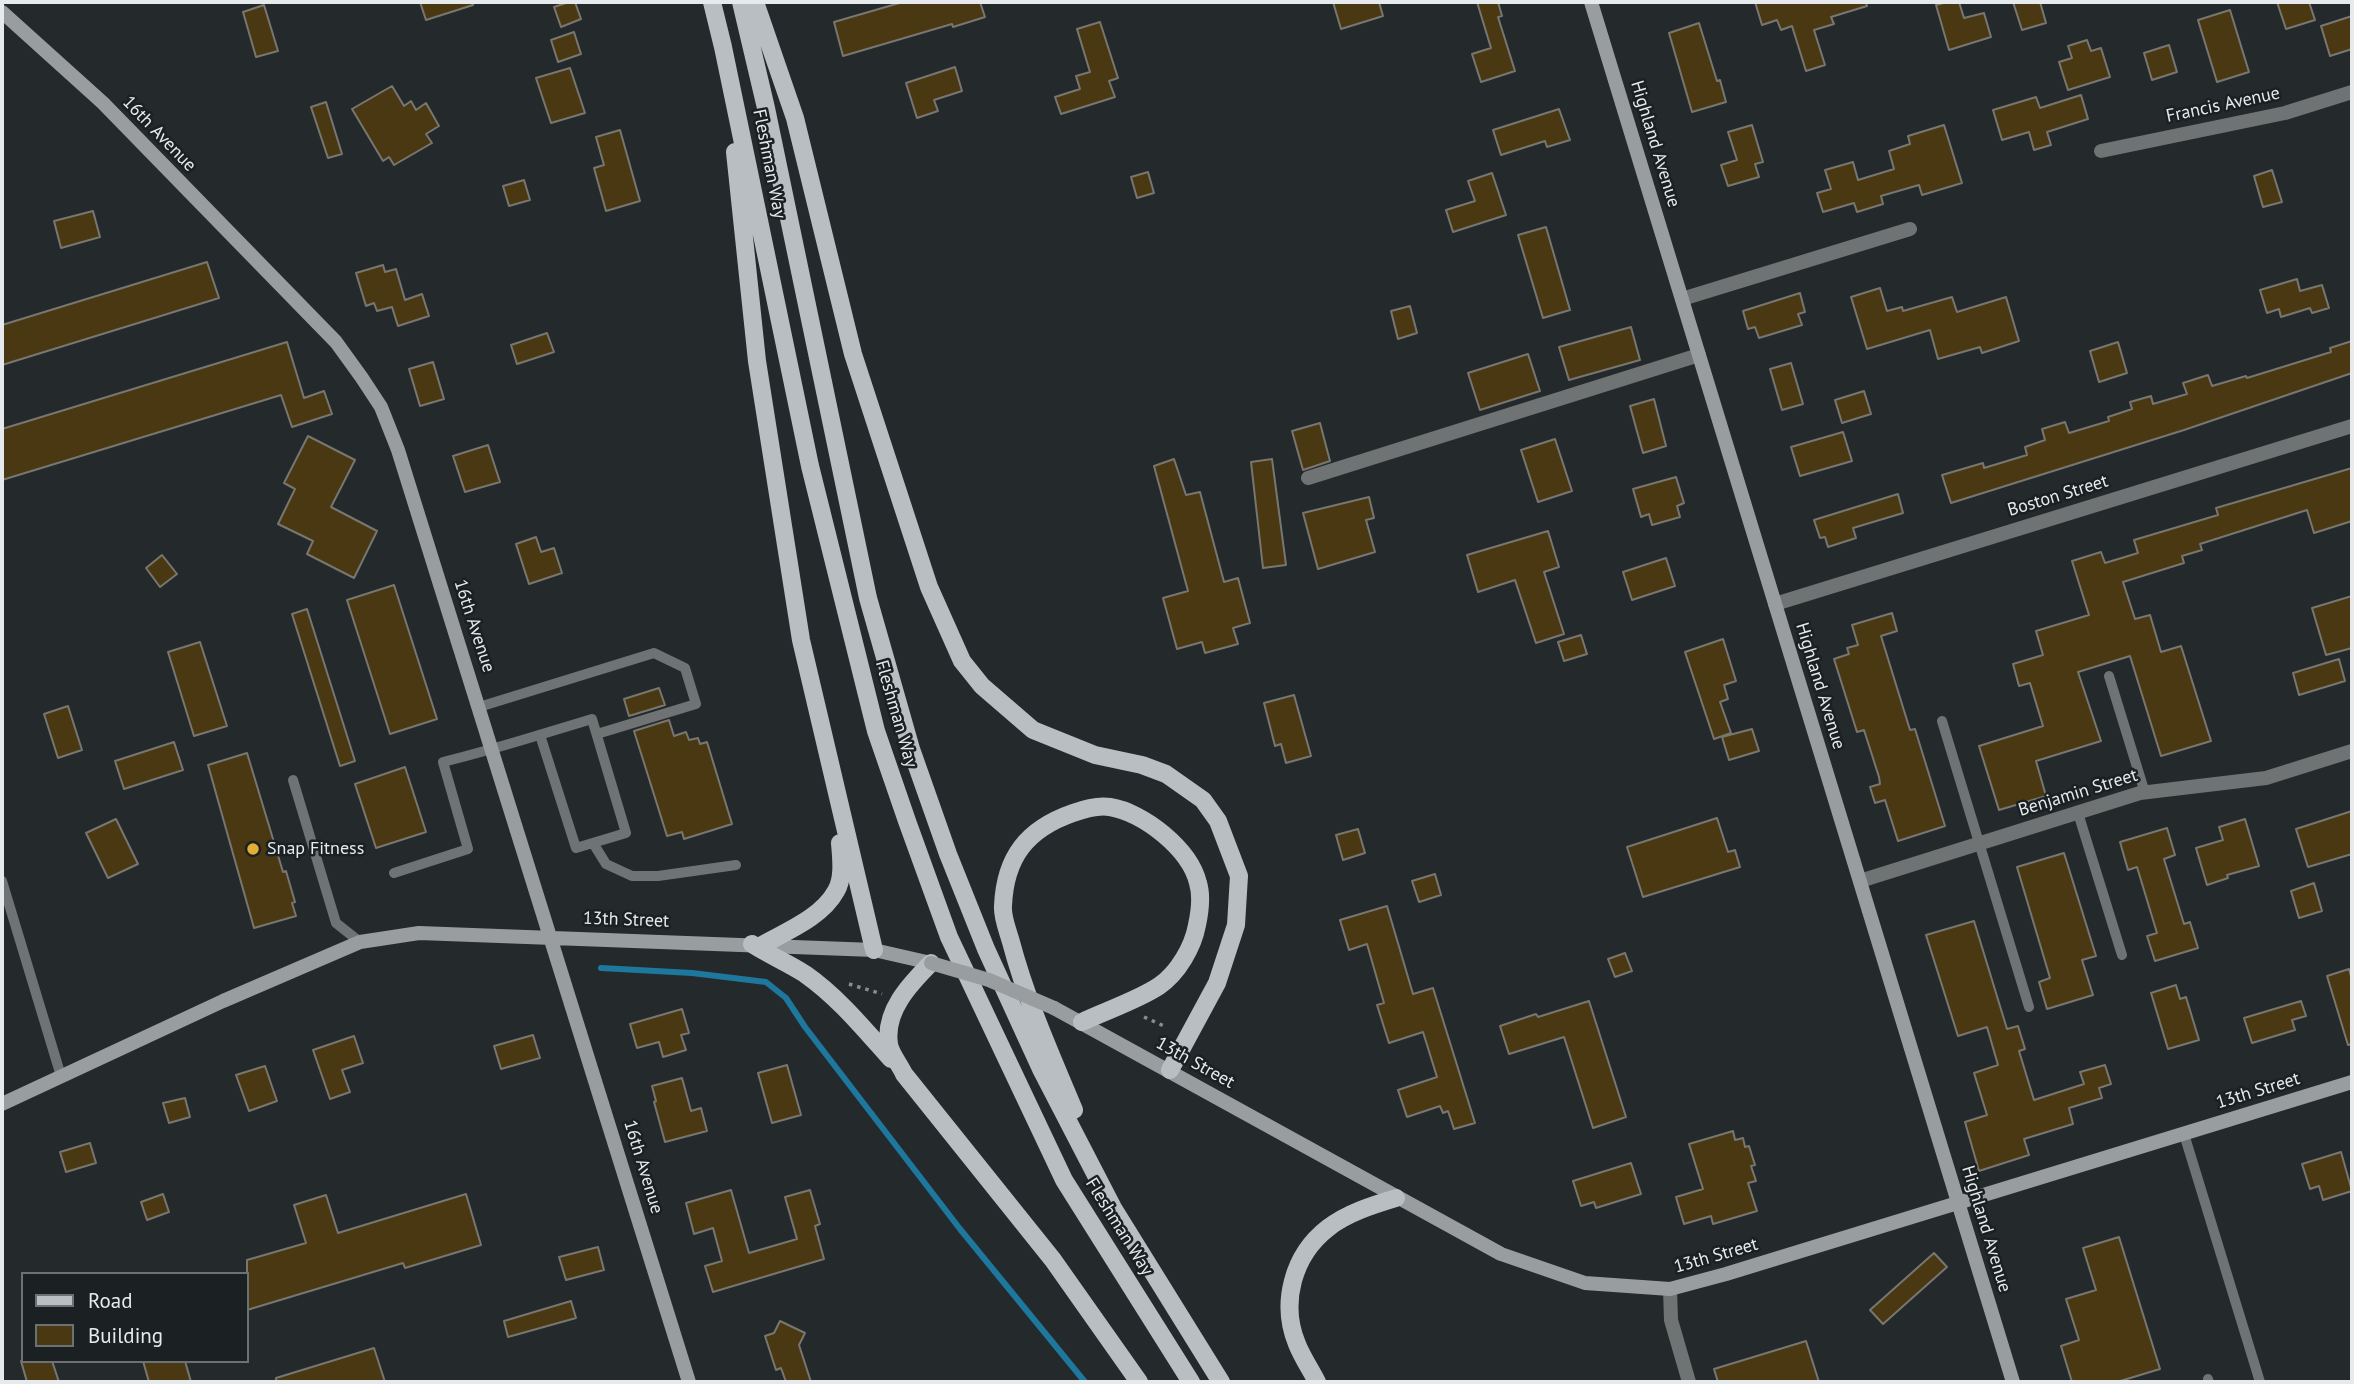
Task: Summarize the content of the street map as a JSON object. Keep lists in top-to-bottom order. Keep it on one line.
{"streets":{"main road":["16th Avenue","Highland Avenue","Fleshman Way","13th Street"],"street":["Francis Avenue","Boston Street","Benjamin Street"]},"crossings":[["16th Avenue","13th Street"],["Highland Avenue","Boston Street"],["Highland Avenue","Benjamin Street"],["Highland Avenue","13th Street"]],"places":["Snap Fitness"],"legend":["Road","Building"]}
